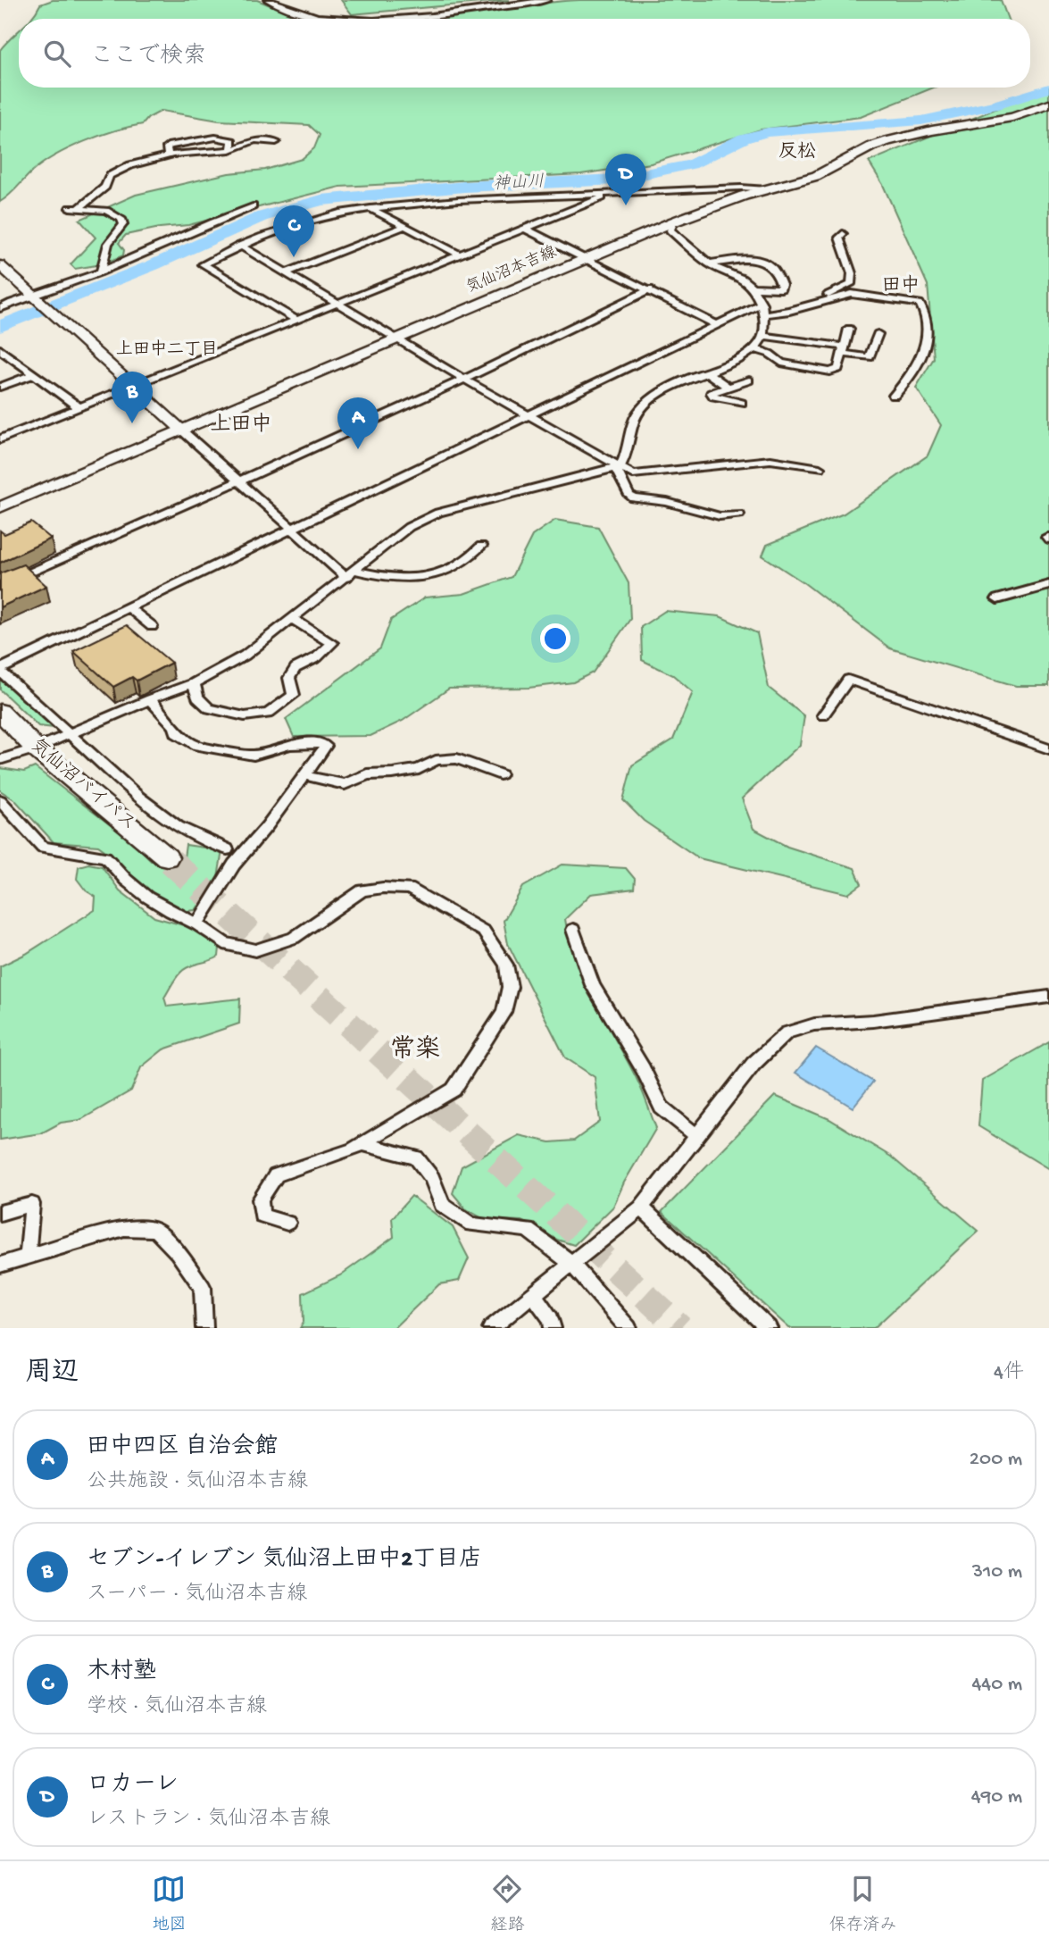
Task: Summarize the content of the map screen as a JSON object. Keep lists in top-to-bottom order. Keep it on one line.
{"streets":{"highway":["気仙沼バイパス"],"main road":["気仙沼本吉線"]},"districts":["反松","田中","上田中二丁目","上田中","常楽"],"water":["神山川"],"page":{"search":"ここで検索","pins":["D","C","B","A"],"heading":["周辺","4件"],"list":[{"mark":"A","name":"田中四区 自治会館","note":"公共施設 · 気仙沼本吉線","value":"200 m"},{"mark":"B","name":"セブン-イレブン 気仙沼上田中2丁目店","note":"スーパー · 気仙沼本吉線","value":"310 m"},{"mark":"C","name":"木村塾","note":"学校 · 気仙沼本吉線","value":"440 m"},{"mark":"D","name":"ロカーレ","note":"レストラン · 気仙沼本吉線","value":"490 m"}],"nav":["地図","経路","保存済み"]}}
